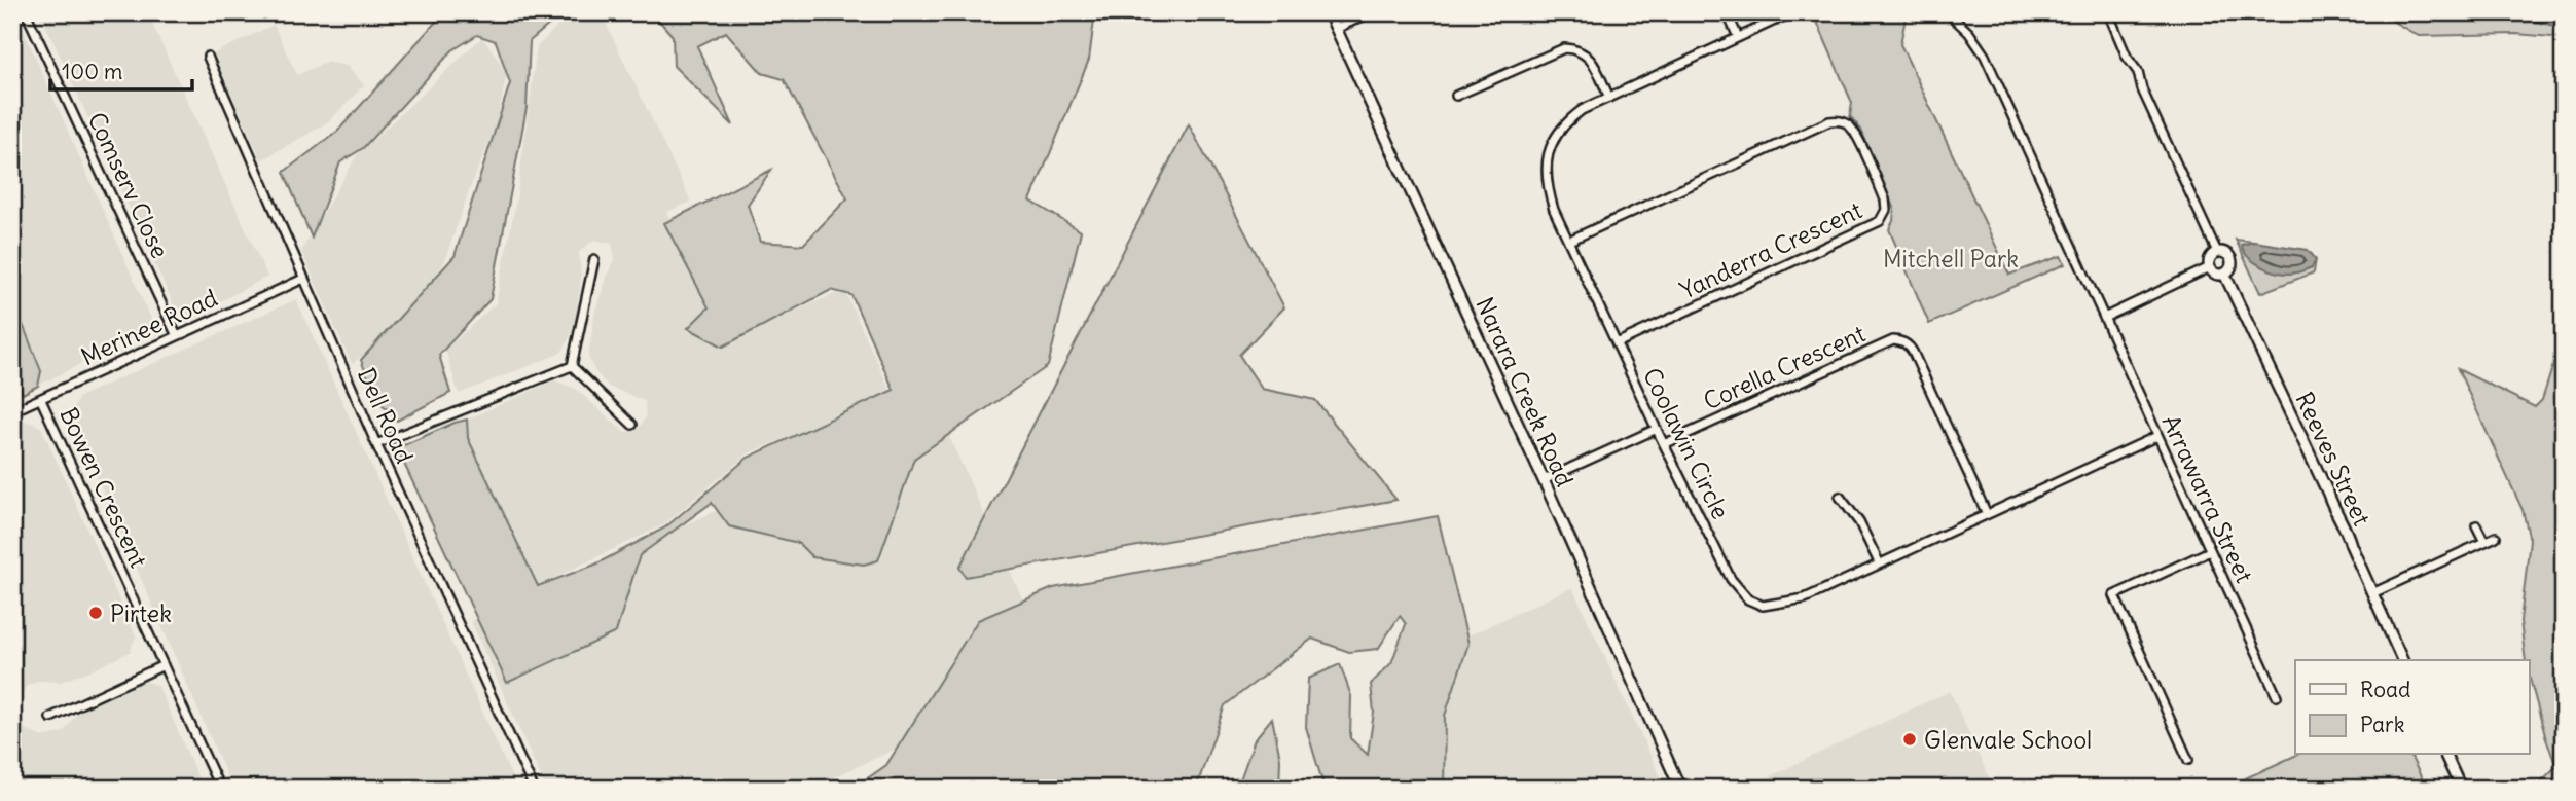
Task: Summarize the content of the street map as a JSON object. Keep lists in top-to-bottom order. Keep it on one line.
{"streets":{"street":["Comserv Close","Yanderra Crescent","Merinee Road","Corella Crescent","Narara Creek Road","Dell Road","Coolawin Circle","Reeves Street","Bowen Crescent","Arrawarra Street"]},"crossings":[["Comserv Close","Merinee Road"],["Yanderra Crescent","Coolawin Circle"],["Merinee Road","Dell Road"],["Merinee Road","Bowen Crescent"],["Corella Crescent","Coolawin Circle"],["Coolawin Circle","Arrawarra Street"]],"parks":["Mitchell Park"],"places":["Pirtek","Glenvale School"],"legend":["Road","Park"],"scale_bar":"100 m"}
